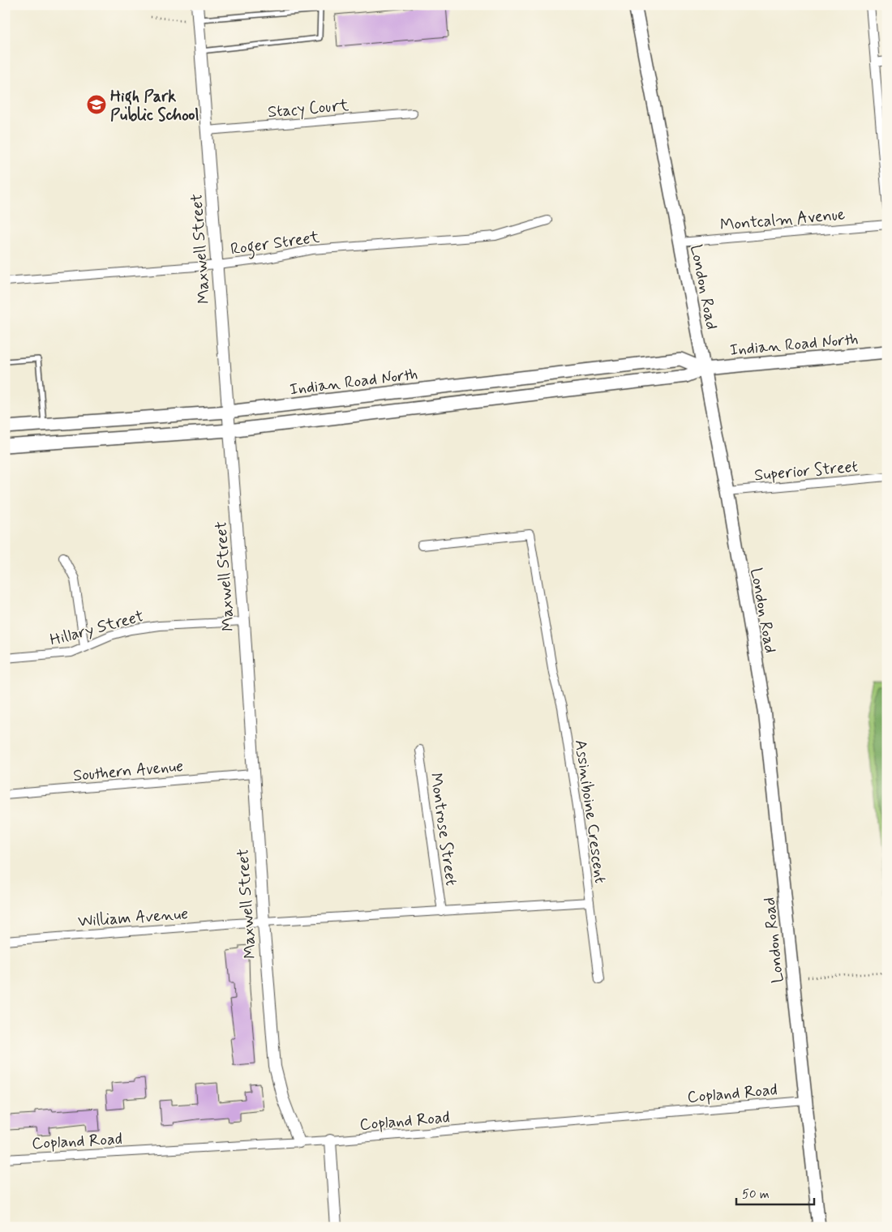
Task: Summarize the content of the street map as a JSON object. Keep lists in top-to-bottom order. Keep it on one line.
{"streets":{"main road":["London Road","Indian Road North"],"street":["Stacy Court","Montcalm Avenue","Roger Street","Maxwell Street","Superior Street","Hillary Street","Southern Avenue","Assiniboine Crescent","Montrose Street","William Avenue","Copland Road"]},"crossings":[["Stacy Court","Maxwell Street"],["Montcalm Avenue","London Road"],["Roger Street","Maxwell Street"],["Maxwell Street","Indian Road North"],["Maxwell Street","Hillary Street"],["Maxwell Street","Southern Avenue"],["Maxwell Street","Assiniboine Crescent"],["Maxwell Street","William Avenue"],["Maxwell Street","Copland Road"],["London Road","Indian Road North"],["London Road","Superior Street"],["London Road","Copland Road"],["Assiniboine Crescent","Montrose Street"],["Assiniboine Crescent","William Avenue"]],"places":{"school or university":["High Park Public School"]},"scale_bar":"50 m"}
